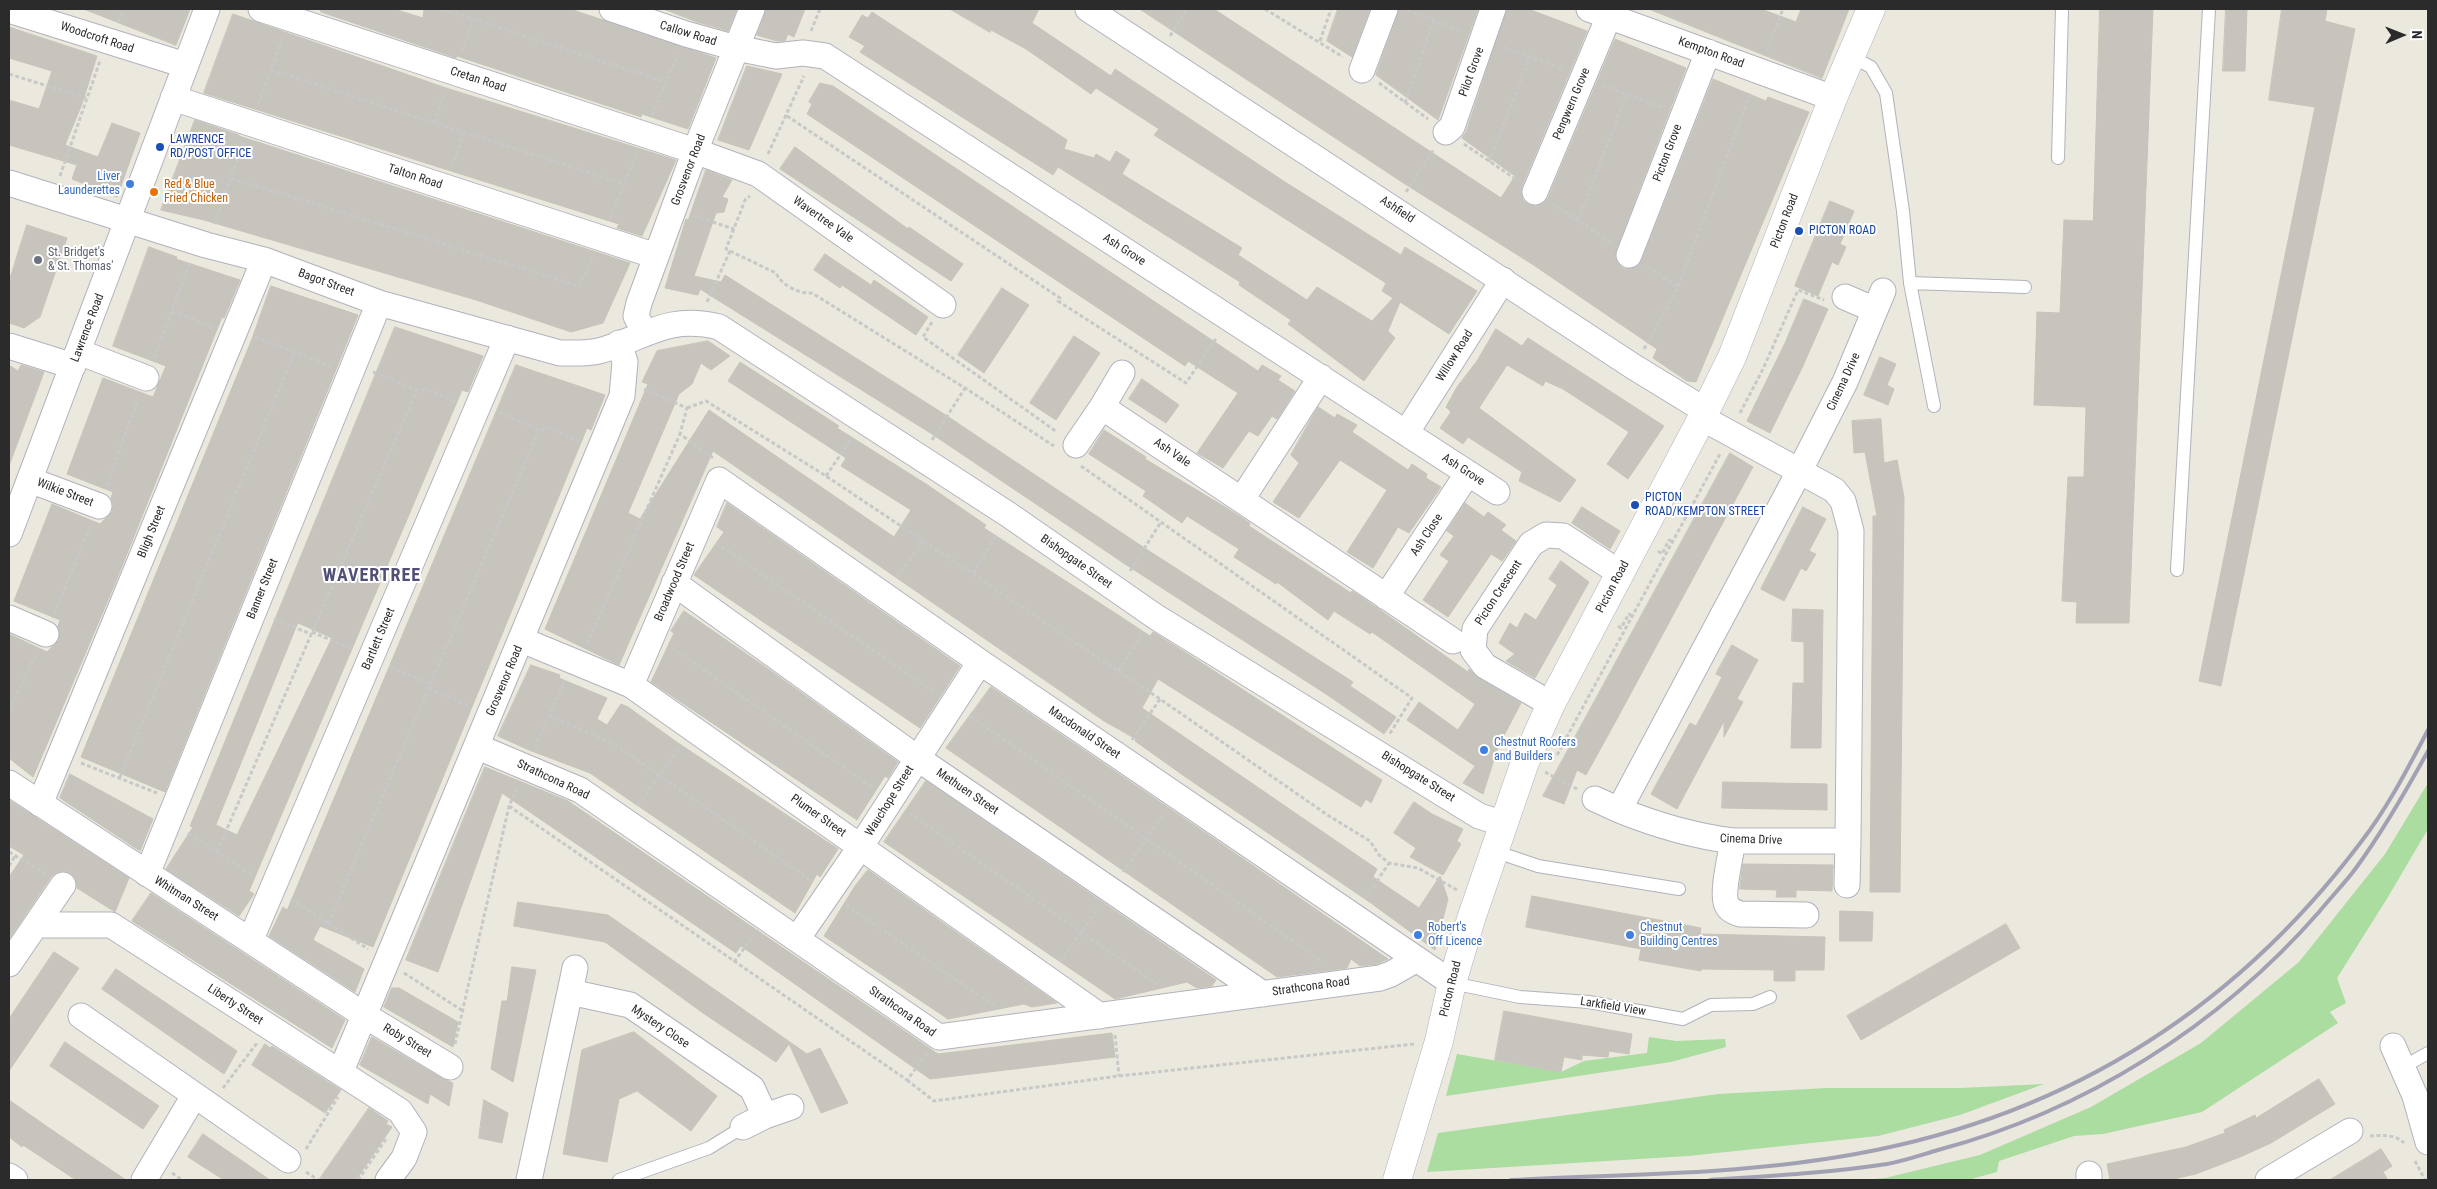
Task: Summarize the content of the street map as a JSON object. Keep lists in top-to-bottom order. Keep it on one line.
{"streets":{"main road":["Picton Road"],"street":["Callow Road","Woodcroft Road","Kempton Road","Pilot Grove","Cretan Road","Pengwern Grove","Picton Grove","Grosvenor Road","Talton Road","Ashfield","Wavertree Vale","Ash Grove","Bagot Street","Lawrence Road","Willow Road","Cinema Drive","Ash Vale","Wilkie Street","Bligh Street","Ash Close","Bishopgate Street","Broadwood Street","Banner Street","Picton Crescent","Bartlett Street","Macdonald Street","Strathcona Road","Methuen Street","Wauchope Street","Plumer Street","Whitman Street","Liberty Street","Mystery Close","Roby Street"],"lane":["Larkfield View"]},"crossings":[["Callow Road","Grosvenor Road"],["Callow Road","Ash Grove"],["Woodcroft Road","Lawrence Road"],["Kempton Road","Pengwern Grove"],["Kempton Road","Picton Grove"],["Kempton Road","Picton Road"],["Cretan Road","Grosvenor Road"],["Cretan Road","Wavertree Vale"],["Grosvenor Road","Talton Road"],["Grosvenor Road","Wavertree Vale"],["Grosvenor Road","Ash Grove"],["Grosvenor Road","Bagot Street"],["Grosvenor Road","Bishopgate Street"],["Grosvenor Road","Strathcona Road"],["Grosvenor Road","Plumer Street"],["Grosvenor Road","Whitman Street"],["Grosvenor Road","Liberty Street"],["Grosvenor Road","Roby Street"],["Talton Road","Lawrence Road"],["Ashfield","Picton Road"],["Ashfield","Willow Road"],["Picton Road","Bishopgate Street"],["Picton Road","Picton Crescent"],["Picton Road","Macdonald Street"],["Picton Road","Larkfield View"],["Ash Grove","Willow Road"],["Ash Grove","Ash Close"],["Bagot Street","Lawrence Road"],["Bagot Street","Bligh Street"],["Bagot Street","Bishopgate Street"],["Bagot Street","Banner Street"],["Bagot Street","Bartlett Street"],["Lawrence Road","Wilkie Street"],["Ash Vale","Ash Close"],["Bligh Street","Whitman Street"],["Broadwood Street","Macdonald Street"],["Broadwood Street","Methuen Street"],["Broadwood Street","Plumer Street"],["Banner Street","Whitman Street"],["Bartlett Street","Whitman Street"],["Macdonald Street","Strathcona Road"],["Macdonald Street","Wauchope Street"],["Macdonald Street","Larkfield View"],["Strathcona Road","Methuen Street"],["Strathcona Road","Wauchope Street"],["Strathcona Road","Plumer Street"],["Methuen Street","Wauchope Street"],["Wauchope Street","Plumer Street"],["Whitman Street","Roby Street"]],"districts":["WAVERTREE"],"places":["LAWRENCE RD/POST OFFICE","Liver Launderettes","Red & Blue Fried Chicken","PICTON ROAD","St. Bridget's & St. Thomas'","PICTON ROAD/KEMPTON STREET","Chestnut Roofers and Builders","Robert's Off Licence","Chestnut Building Centres"],"north":"right"}
